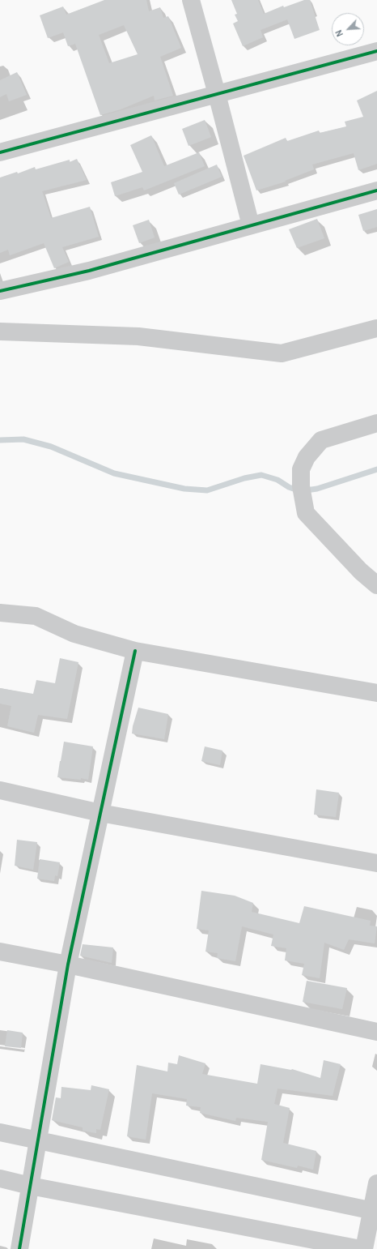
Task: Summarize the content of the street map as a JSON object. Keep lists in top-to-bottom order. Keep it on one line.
{"north":"bottom left"}
